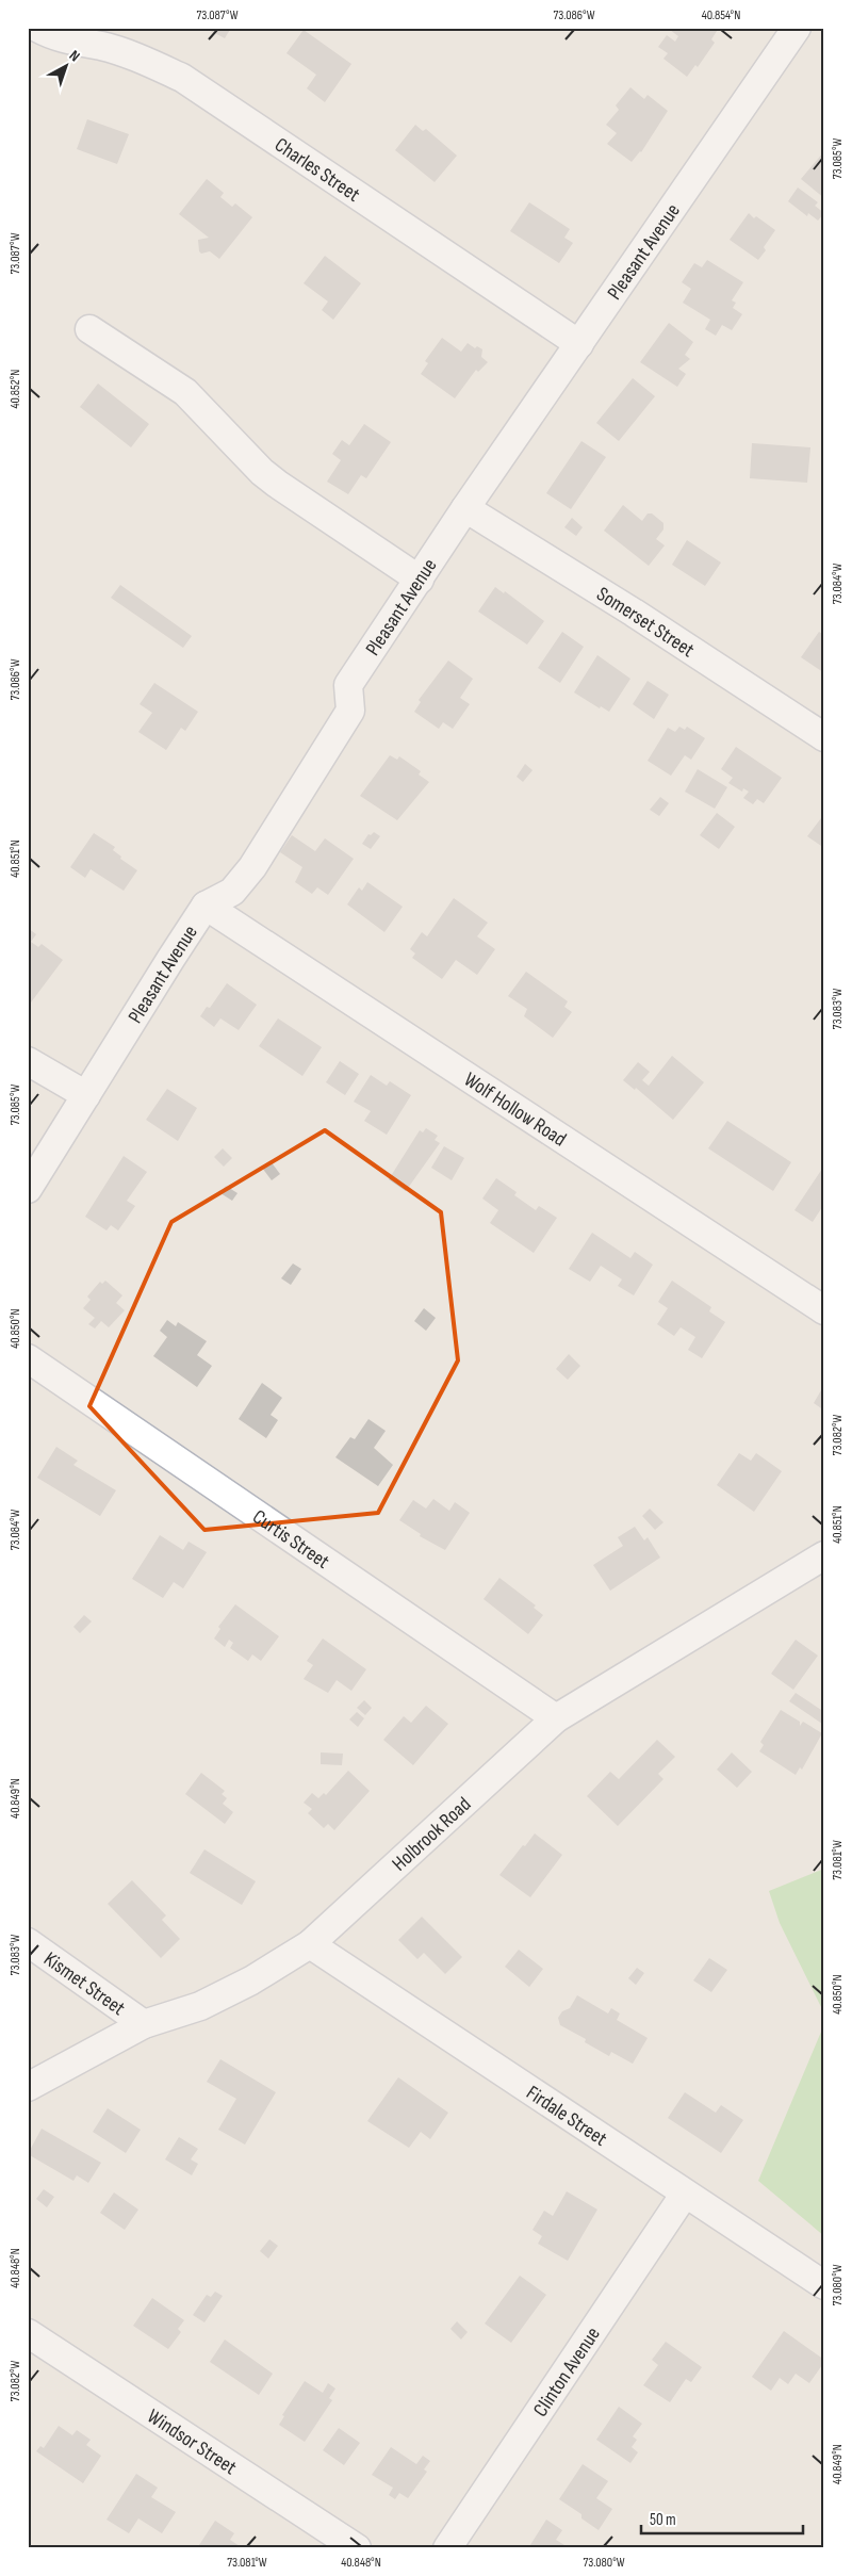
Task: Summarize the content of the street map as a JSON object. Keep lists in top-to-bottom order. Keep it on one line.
{"streets":{"street":["Charles Street","Pleasant Avenue","Somerset Street","Wolf Hollow Road","Curtis Street","Holbrook Road","Kismet Street","Firdale Street","Clinton Avenue","Windsor Street"]},"crossings":[["Charles Street","Pleasant Avenue"],["Pleasant Avenue","Somerset Street"],["Pleasant Avenue","Wolf Hollow Road"],["Curtis Street","Holbrook Road"],["Holbrook Road","Kismet Street"],["Holbrook Road","Firdale Street"],["Firdale Street","Clinton Avenue"]],"scale_bar":"50 m","north":"top right","coordinates":["73.087°W","73.086°W","40.854°N","73.085°W","40.852°N","73.084°W","40.851°N","73.083°W","40.850°N","73.082°W","40.849°N","73.081°W","40.848°N","73.080°W"]}
